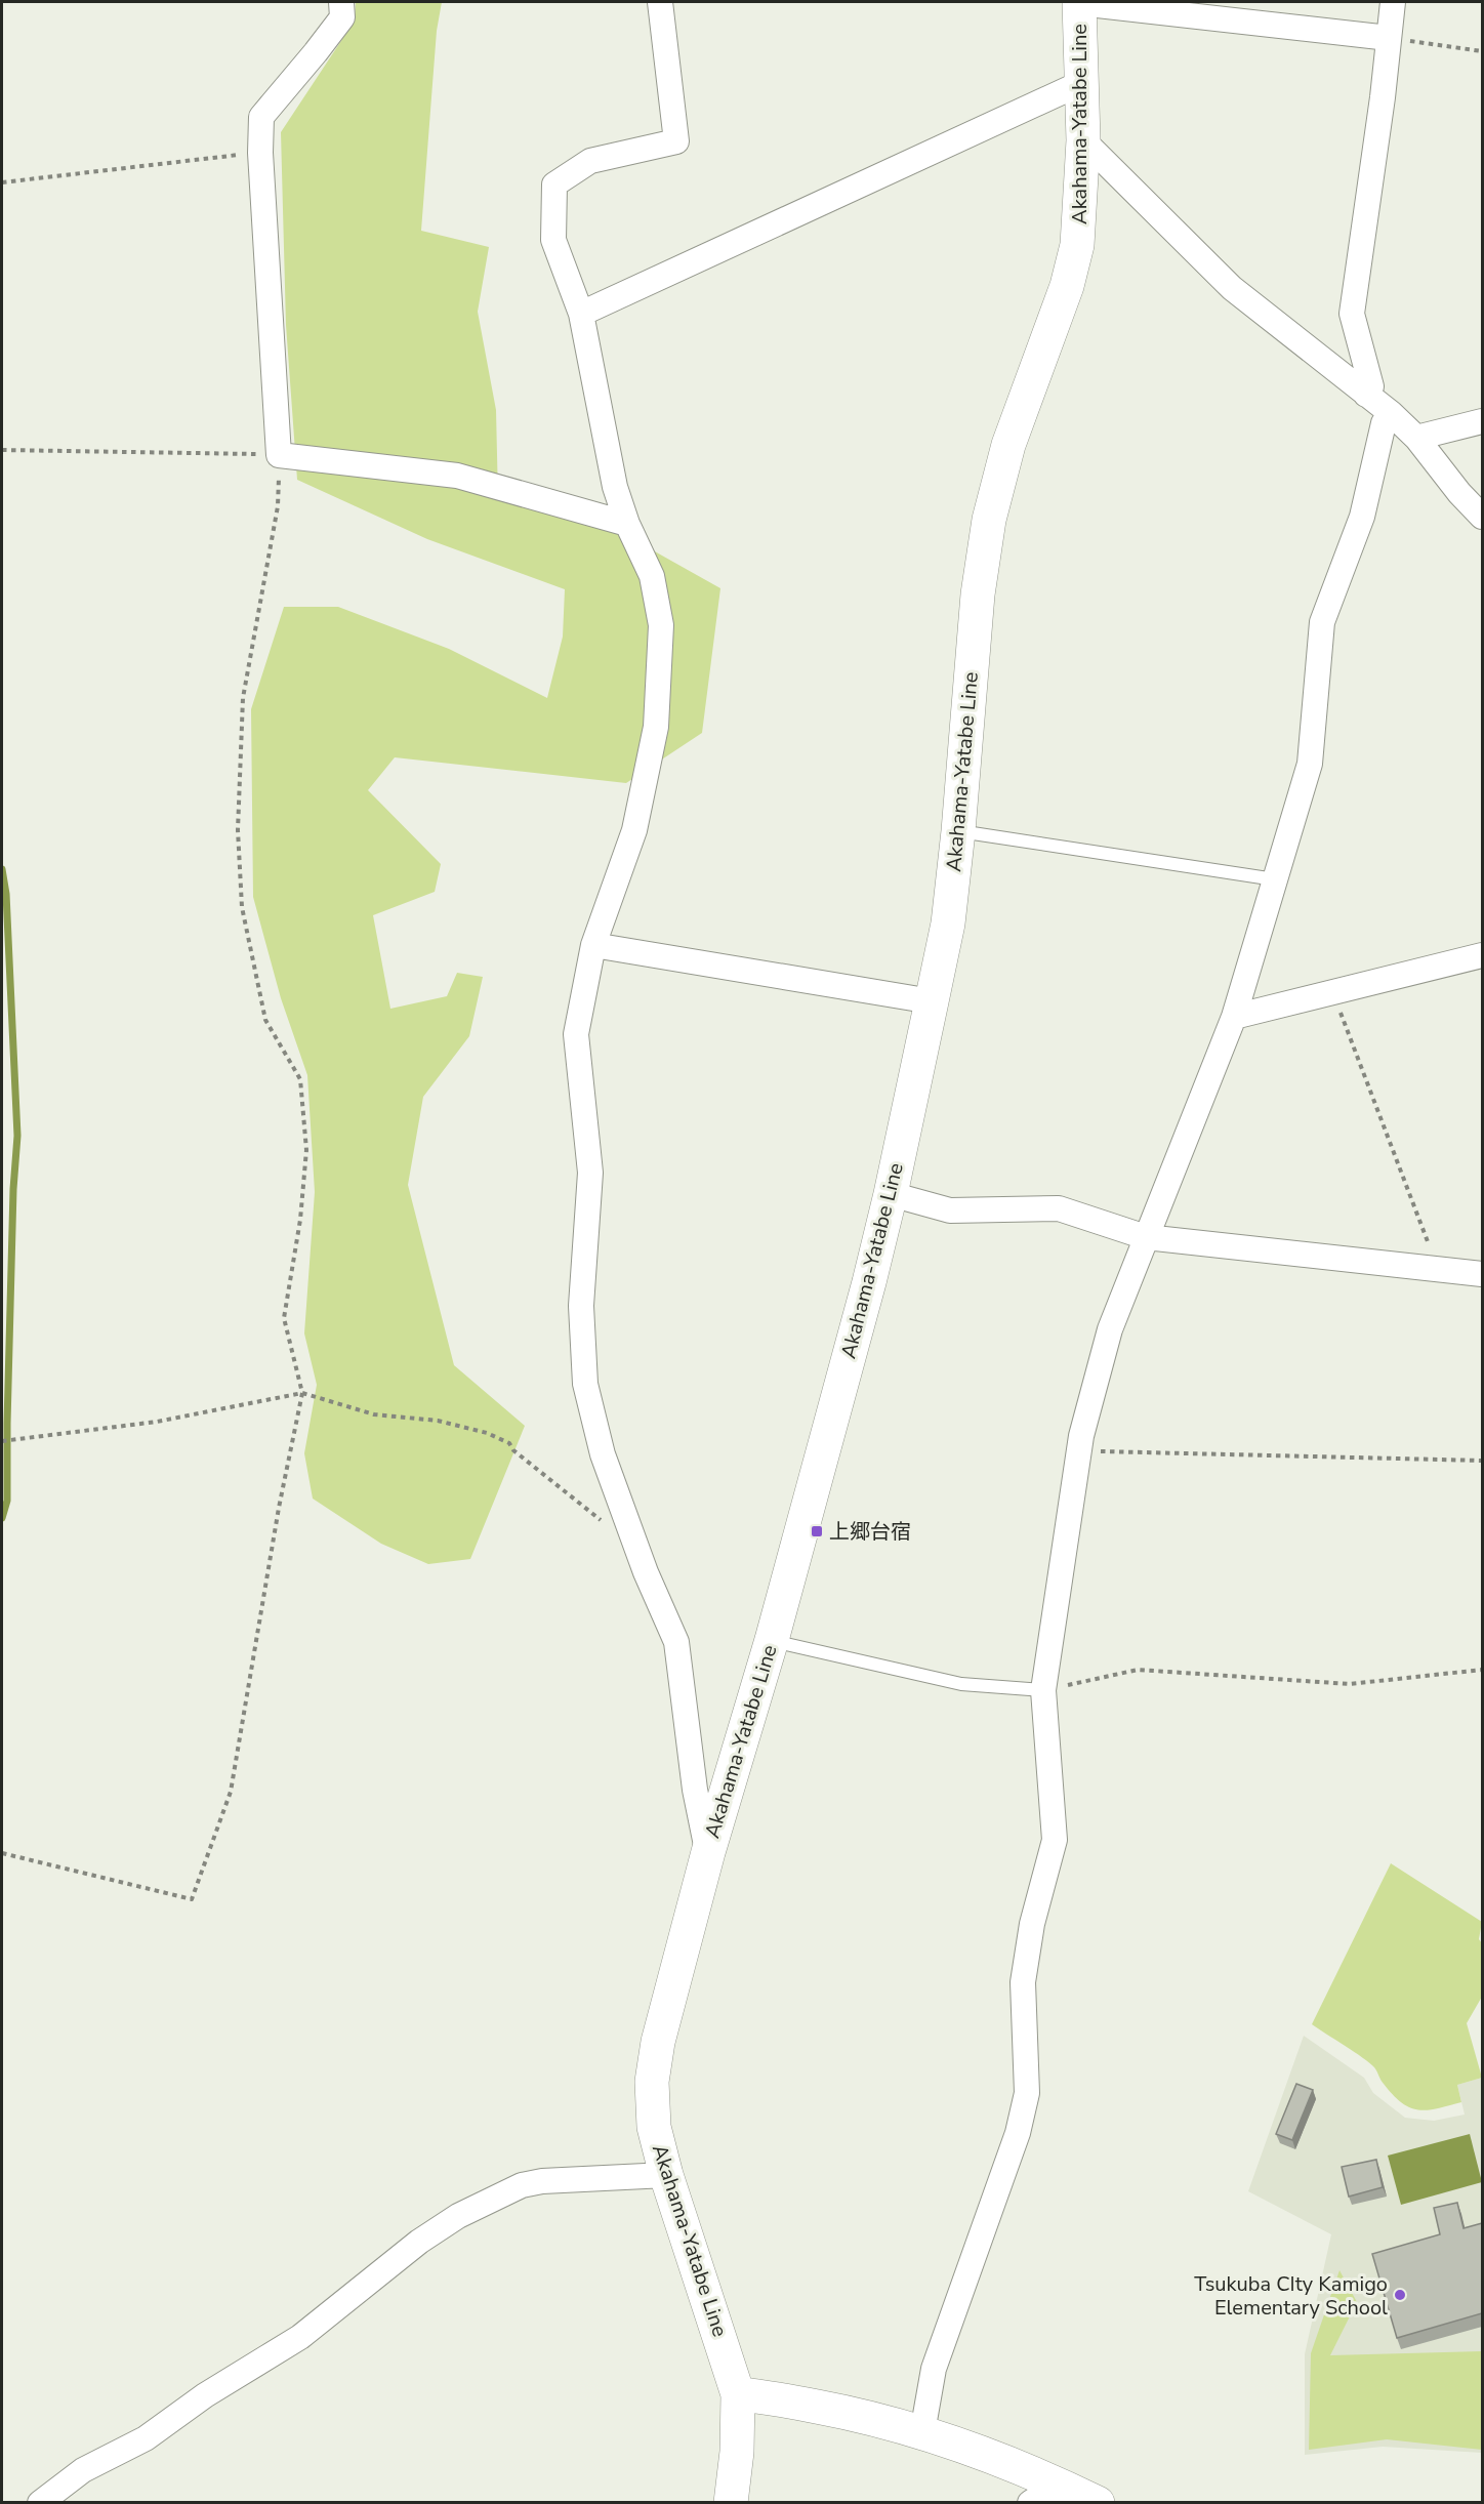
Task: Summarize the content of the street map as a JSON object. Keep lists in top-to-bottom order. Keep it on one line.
{"streets":{"main road":["Akahama-Yatabe Line"]},"places":{"transit":["上郷台宿"],"other":["Tsukuba CIty Kamigo Elementary School"]}}
